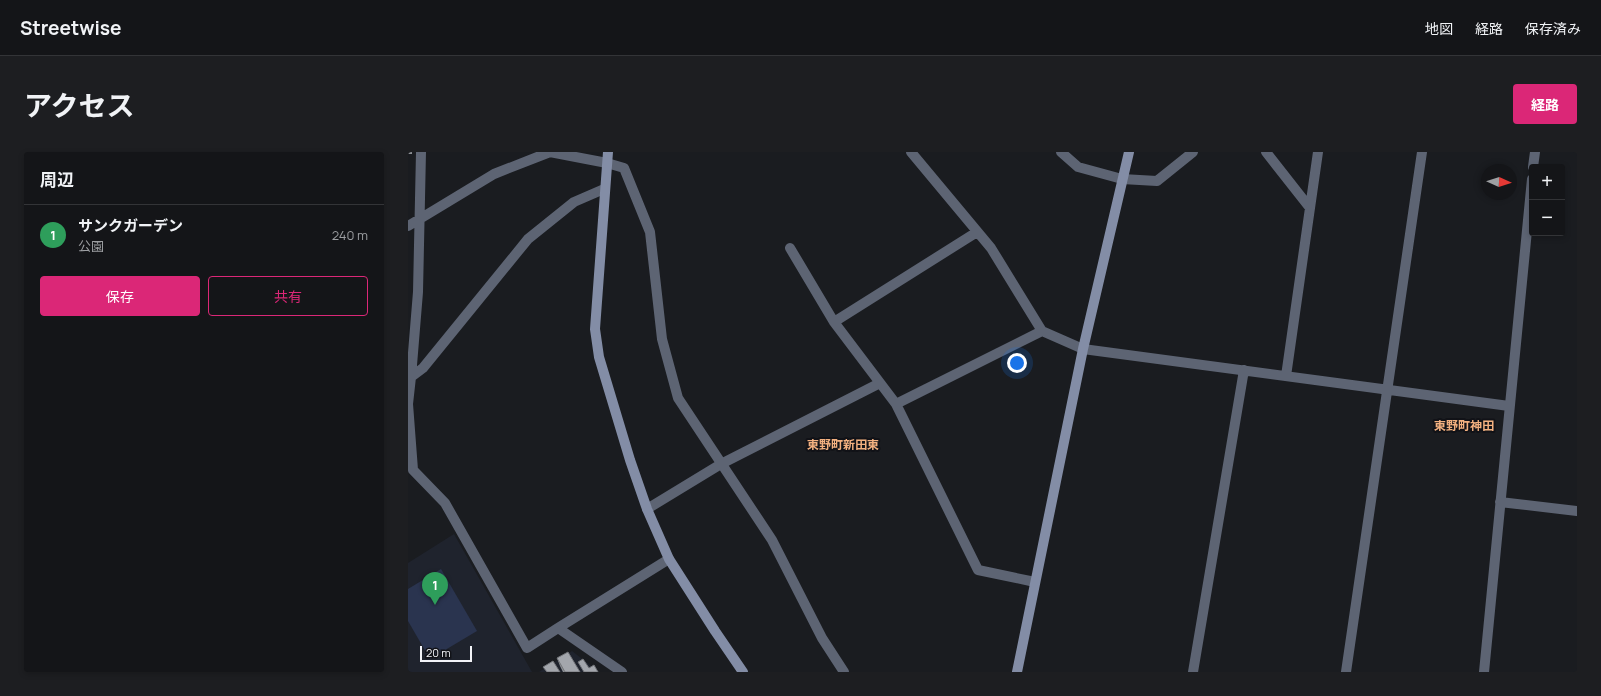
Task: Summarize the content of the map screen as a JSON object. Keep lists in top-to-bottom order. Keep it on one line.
{"districts":["東野町神田","東野町新田東"],"scale_bar":"20 m","north":"right","page":{"header":"Streetwise","nav":["地図","経路","保存済み"],"title":"アクセス","buttons":["経路",["保存","共有"]],"heading":"周辺","map_buttons":["+","−"],"list":[{"mark":"1","name":"サンクガーデン","note":"公園","value":"240 m"}],"pins":"1","scale":"20 m"}}
